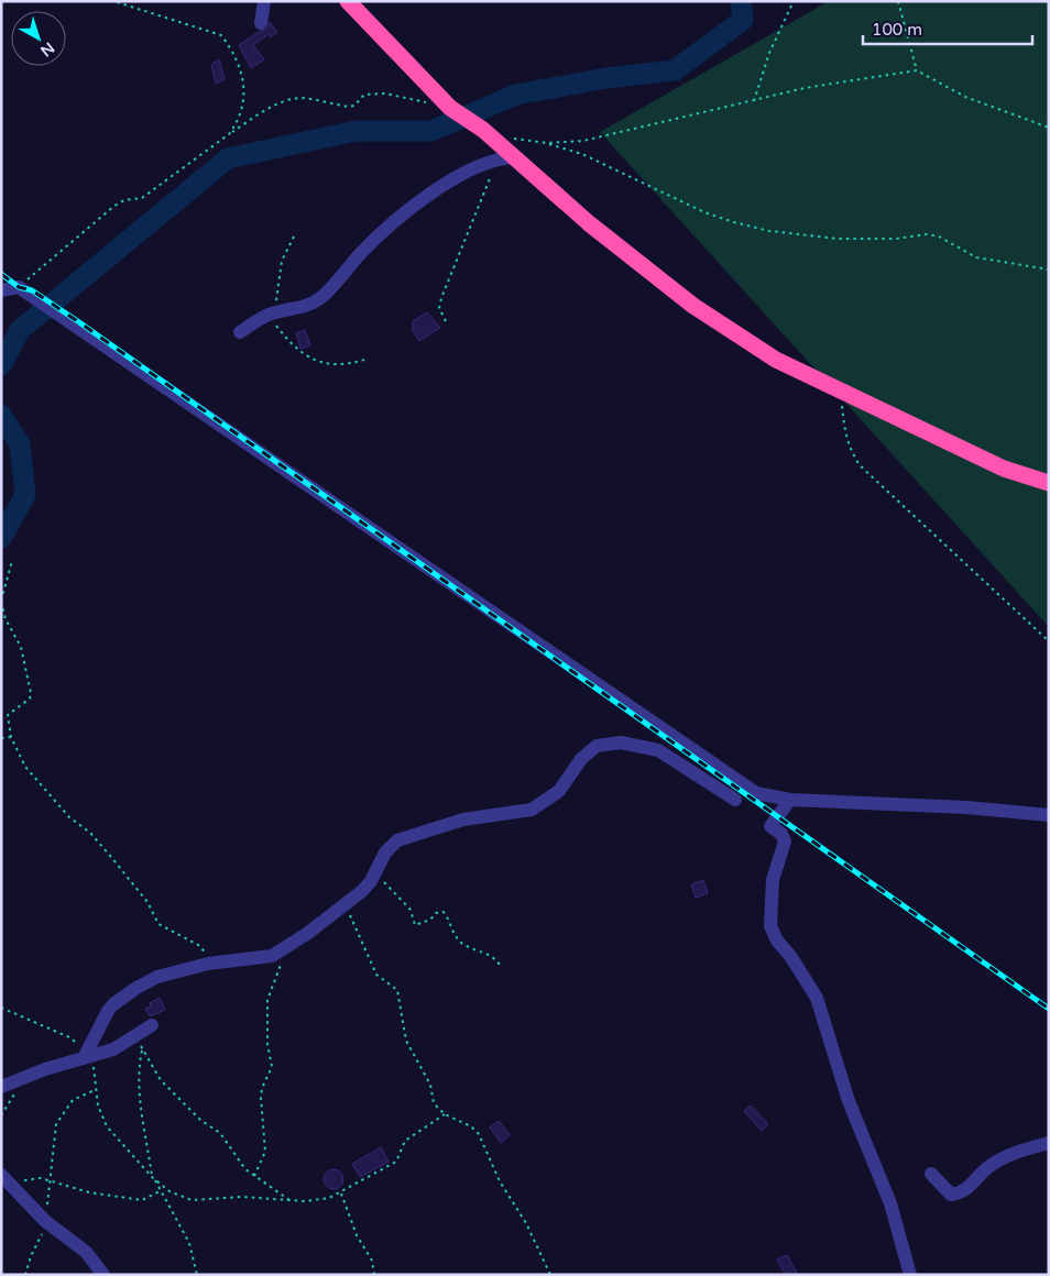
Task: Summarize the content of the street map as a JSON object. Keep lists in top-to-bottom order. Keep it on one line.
{"scale_bar":"100 m","north":"bottom right"}
